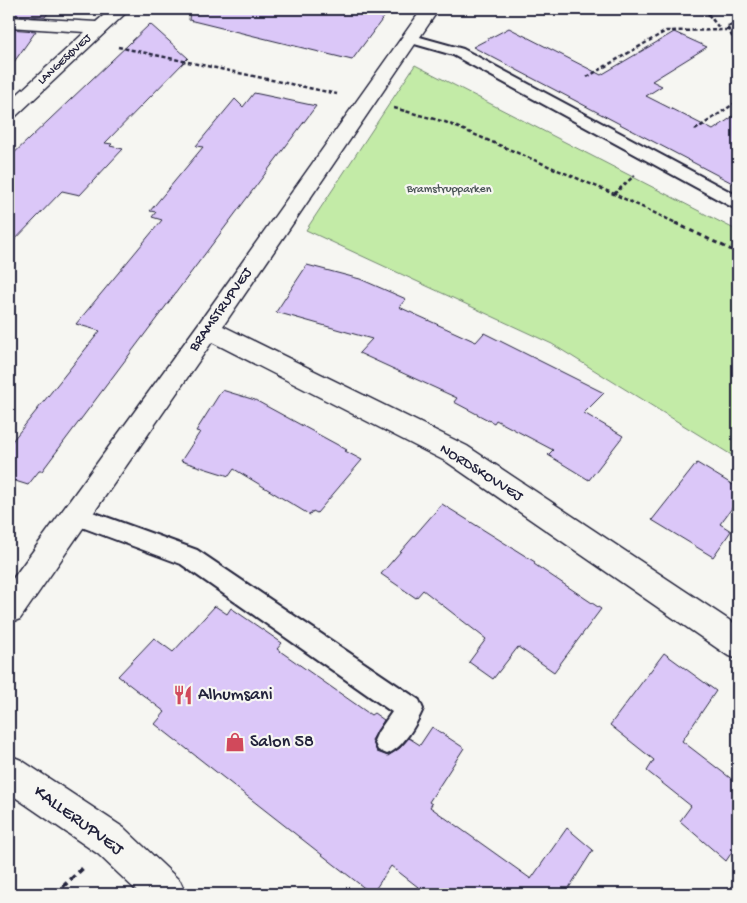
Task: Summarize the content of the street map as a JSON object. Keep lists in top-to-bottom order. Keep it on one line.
{"streets":{"street":["LANGESØVEJ","BRAMSTRUPVEJ","NORDSKOVVEJ","KALLERUPVEJ"]},"crossings":[["BRAMSTRUPVEJ","NORDSKOVVEJ"]],"parks":["Bramstrupparken"],"places":{"restaurant":["Alhumsani"],"shop":["Salon 58"]}}
